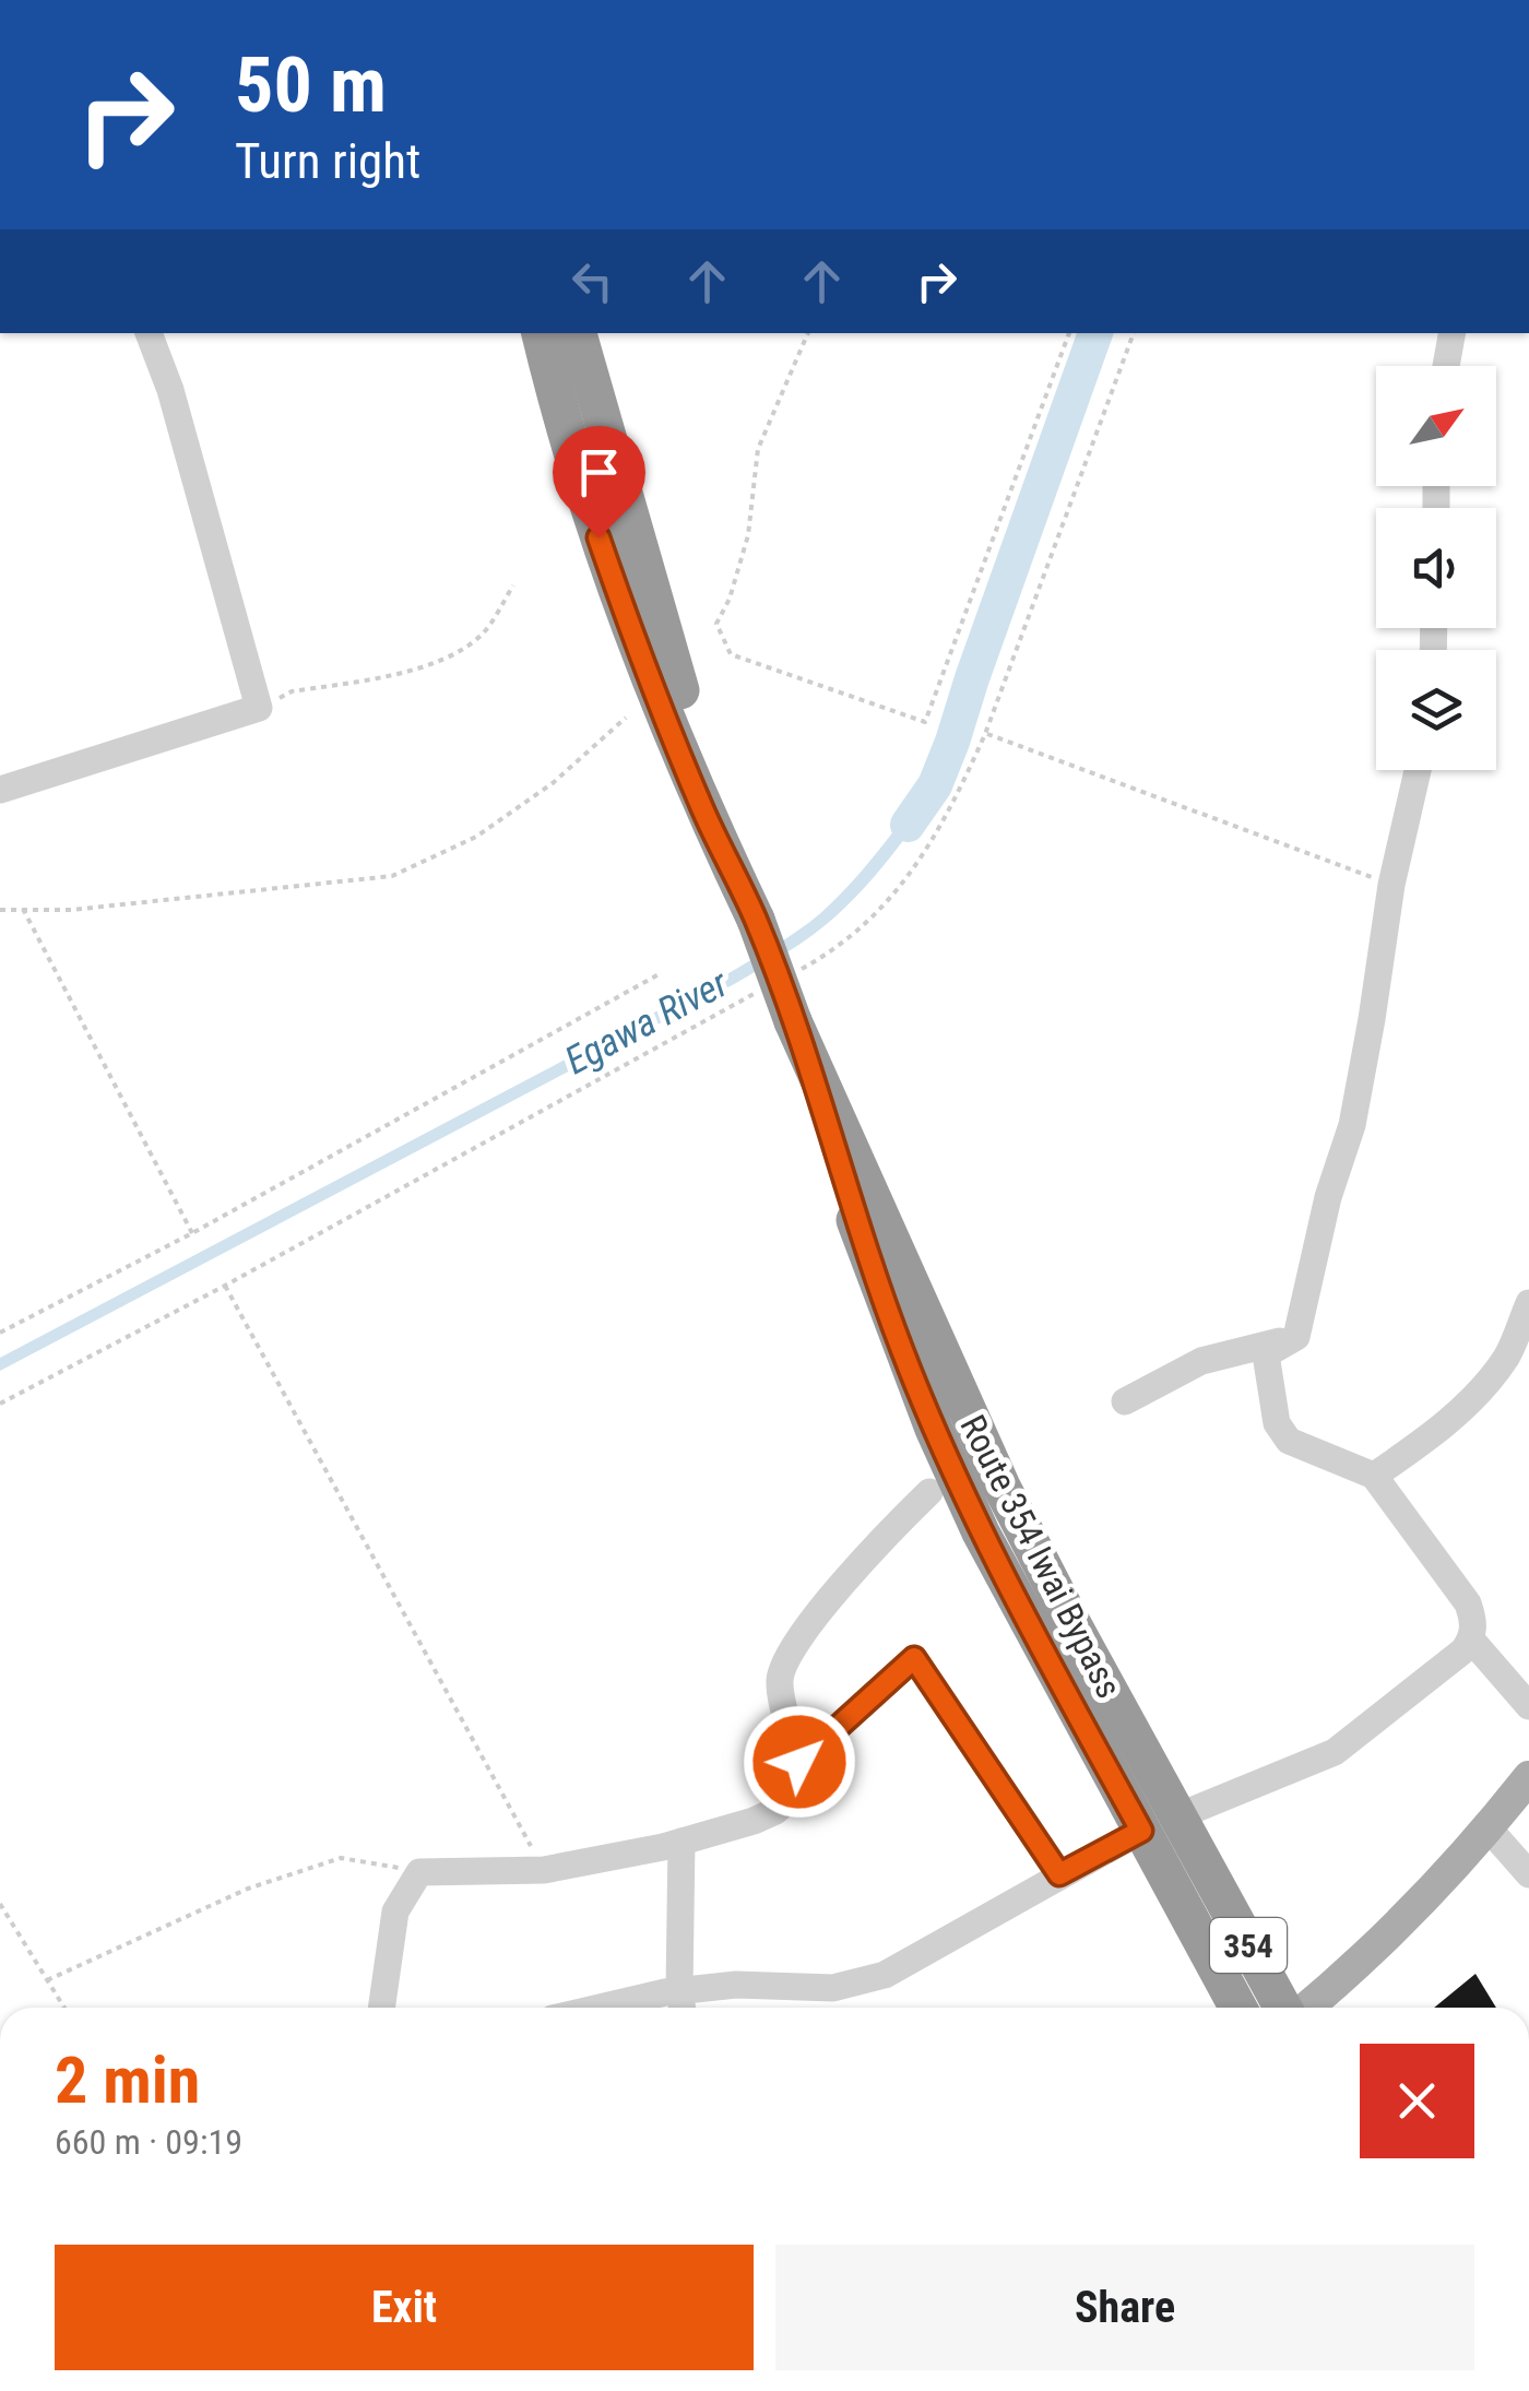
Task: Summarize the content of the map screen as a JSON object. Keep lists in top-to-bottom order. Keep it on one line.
{"streets":{"highway":["Route 354 Iwai Bypass","354"]},"water":["Egawa River"],"north":"top right","page":{"turn":["50 m","Turn right"],"heading":["2 min","660 m · 09:19"],"buttons":["Exit","Share"]}}
